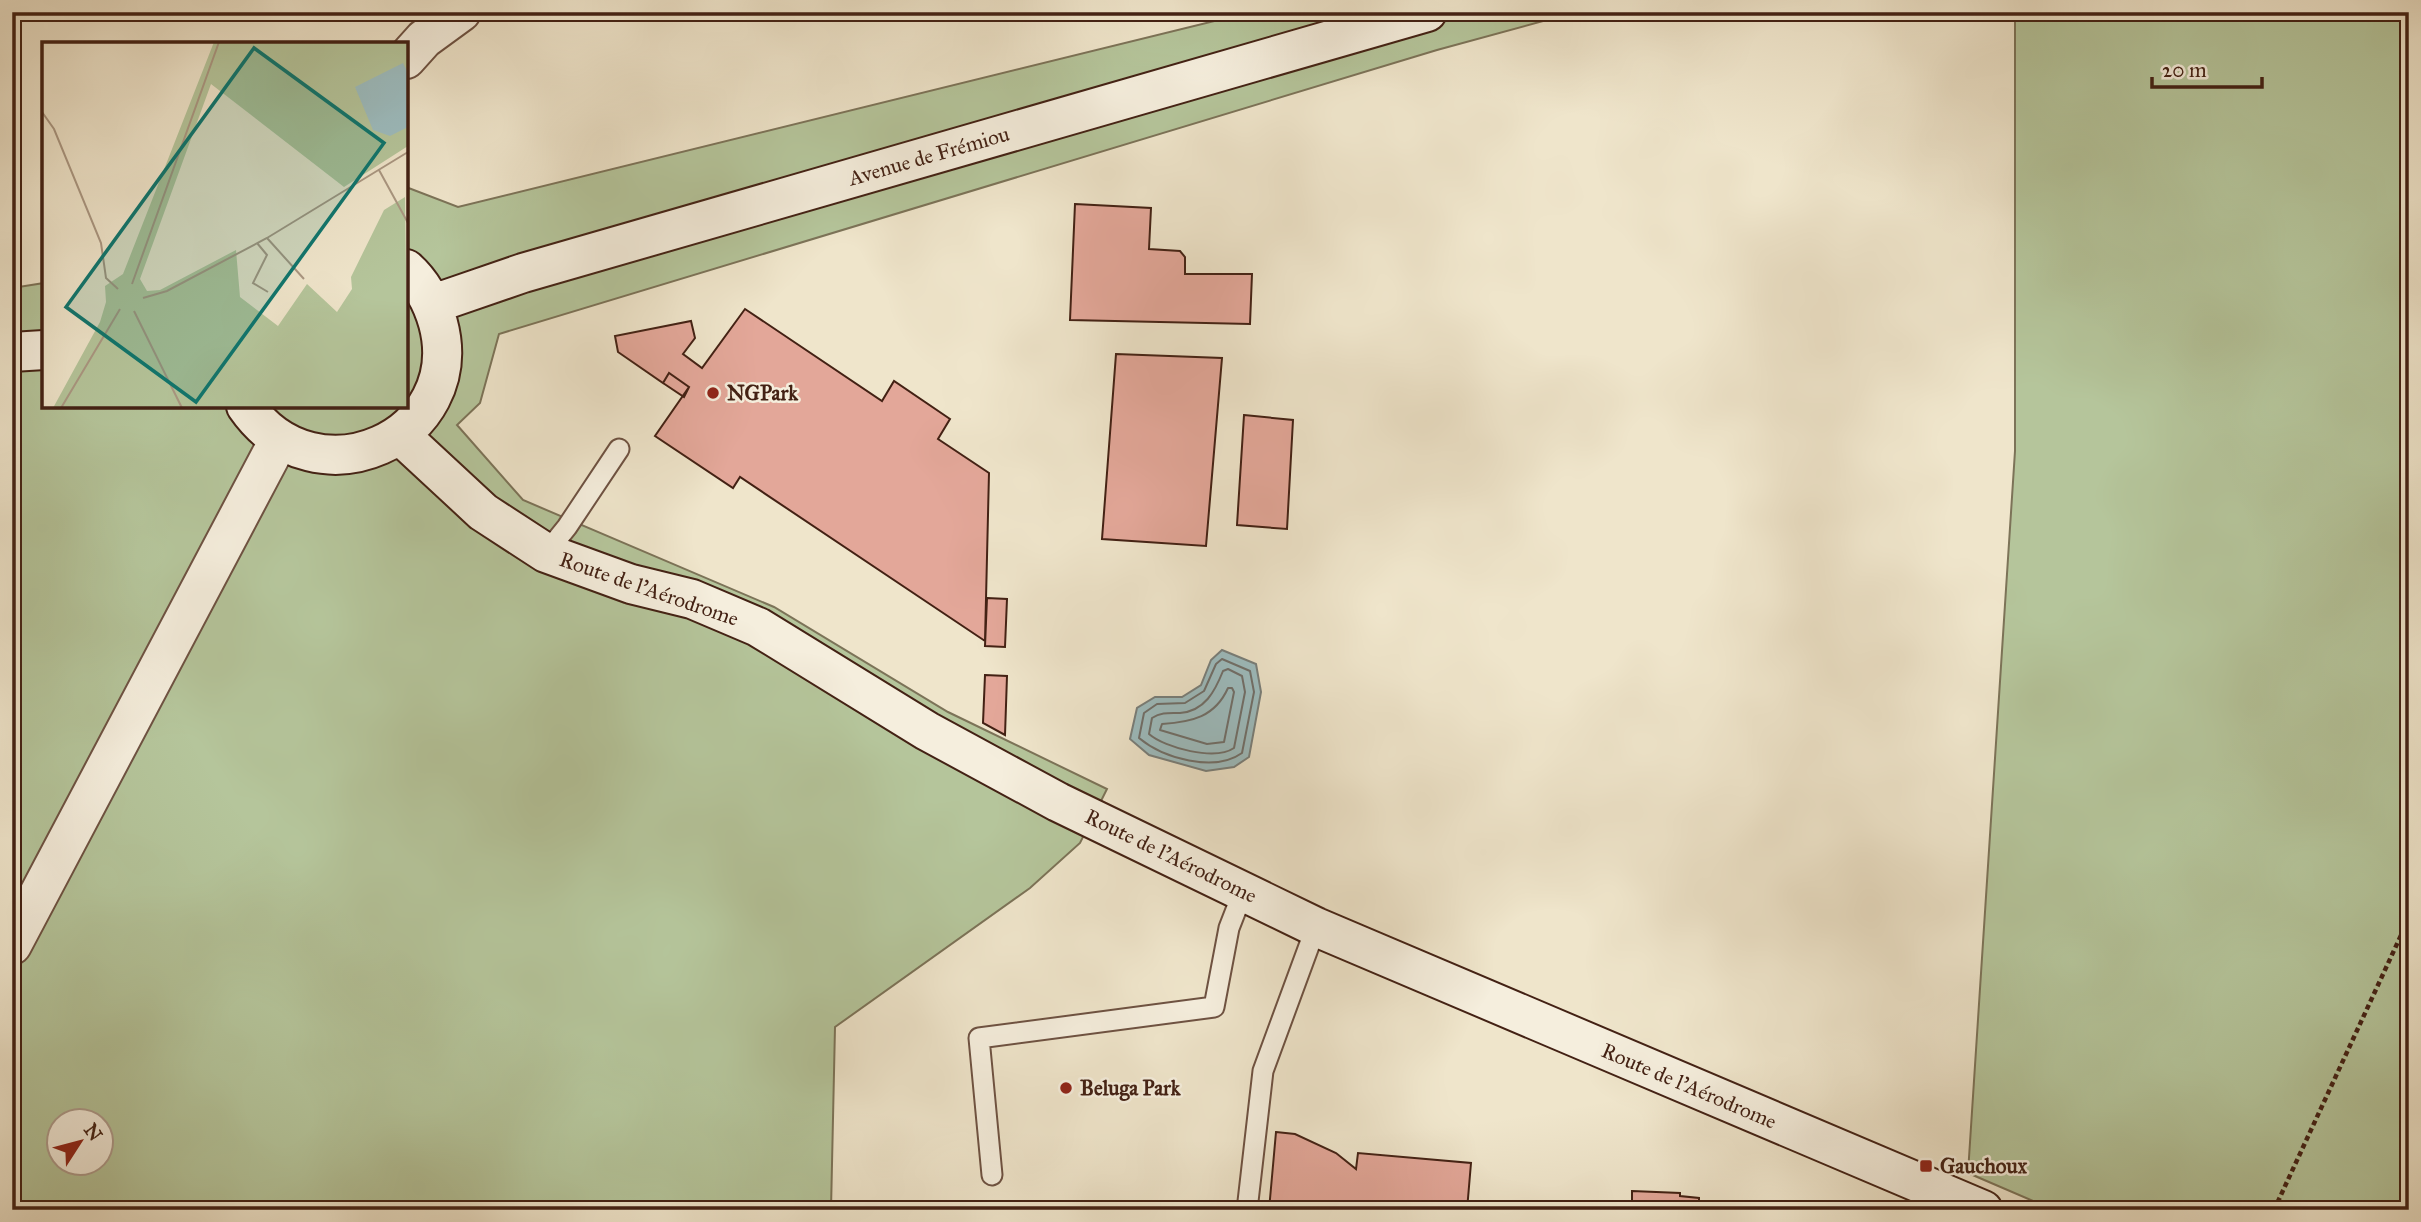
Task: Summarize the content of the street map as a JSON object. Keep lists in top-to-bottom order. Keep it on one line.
{"streets":{"street":["Avenue de Frémiou","Route de l'Aérodrome"]},"places":{"other":["NGPark","Beluga Park"],"transit":["Gauchoux"]},"scale_bar":"20 m","north":"top right"}
